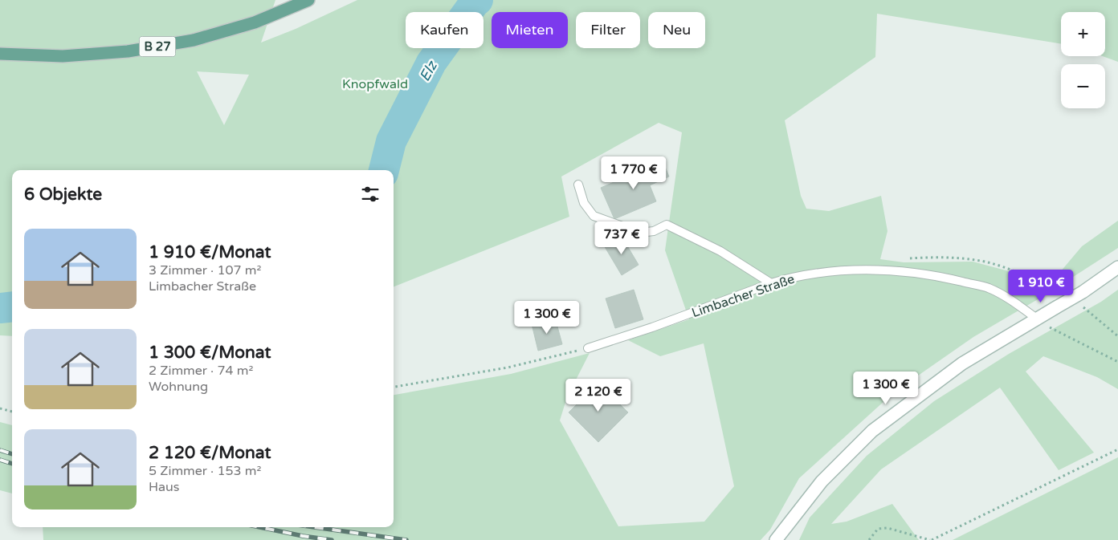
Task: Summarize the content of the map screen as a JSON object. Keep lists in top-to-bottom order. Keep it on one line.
{"streets":{"main road":["B 27"],"lane":["Limbacher Straße"]},"water":["Elz"],"parks":["Knopfwald"],"page":{"map_buttons":["+","−"],"chip":["Kaufen","Mieten","Filter","Neu"],"price":["1 770 €","737 €","1 910 €","1 300 €","1 300 €","2 120 €"],"heading":"6 Objekte","list":[{"name":"1 910 €/Monat","note":"3 Zimmer · 107 m² · Limbacher Straße"},{"name":"1 300 €/Monat","note":"2 Zimmer · 74 m² · Wohnung"},{"name":"2 120 €/Monat","note":"5 Zimmer · 153 m² · Haus"}]}}
